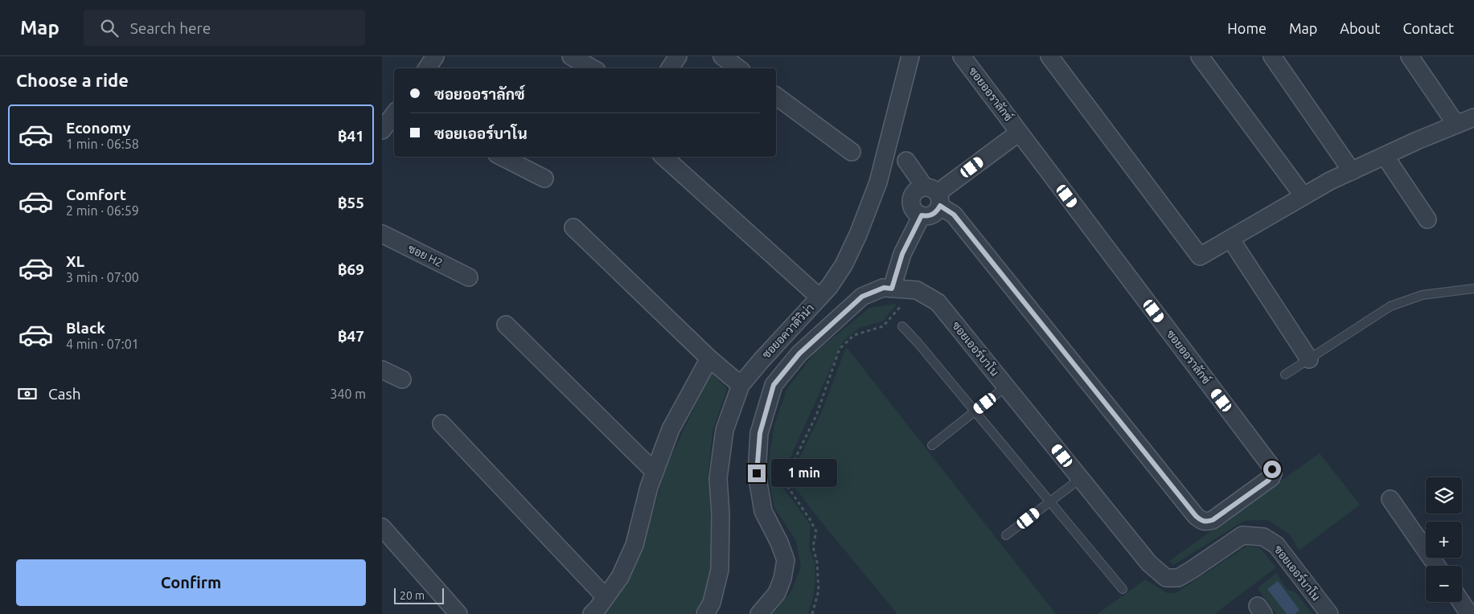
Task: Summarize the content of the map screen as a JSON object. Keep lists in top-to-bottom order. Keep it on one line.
{"streets":{"street":["ซอยออราลักซ์","ซอย H2","ซอยอควาดิวิน่า","ซอยเออร์บาโน"]},"scale_bar":"20 m","page":{"header":"Map","search":"Search here","nav":["Home","Map","About","Contact"],"heading":"Choose a ride","banner":["ซอยออราลักซ์","ซอยเออร์บาโน"],"list":[{"name":"Economy","note":"1 min · 06:58","value":"฿41"},{"name":"Comfort","note":"2 min · 06:59","value":"฿55"},{"name":"XL","note":"3 min · 07:00","value":"฿69"},{"name":"Black","note":"4 min · 07:01","value":"฿47"}],"pay":["Cash","340 m"],"bubble":"1 min","map_buttons":["+","−"],"buttons":"Confirm","scale":"20 m"}}
